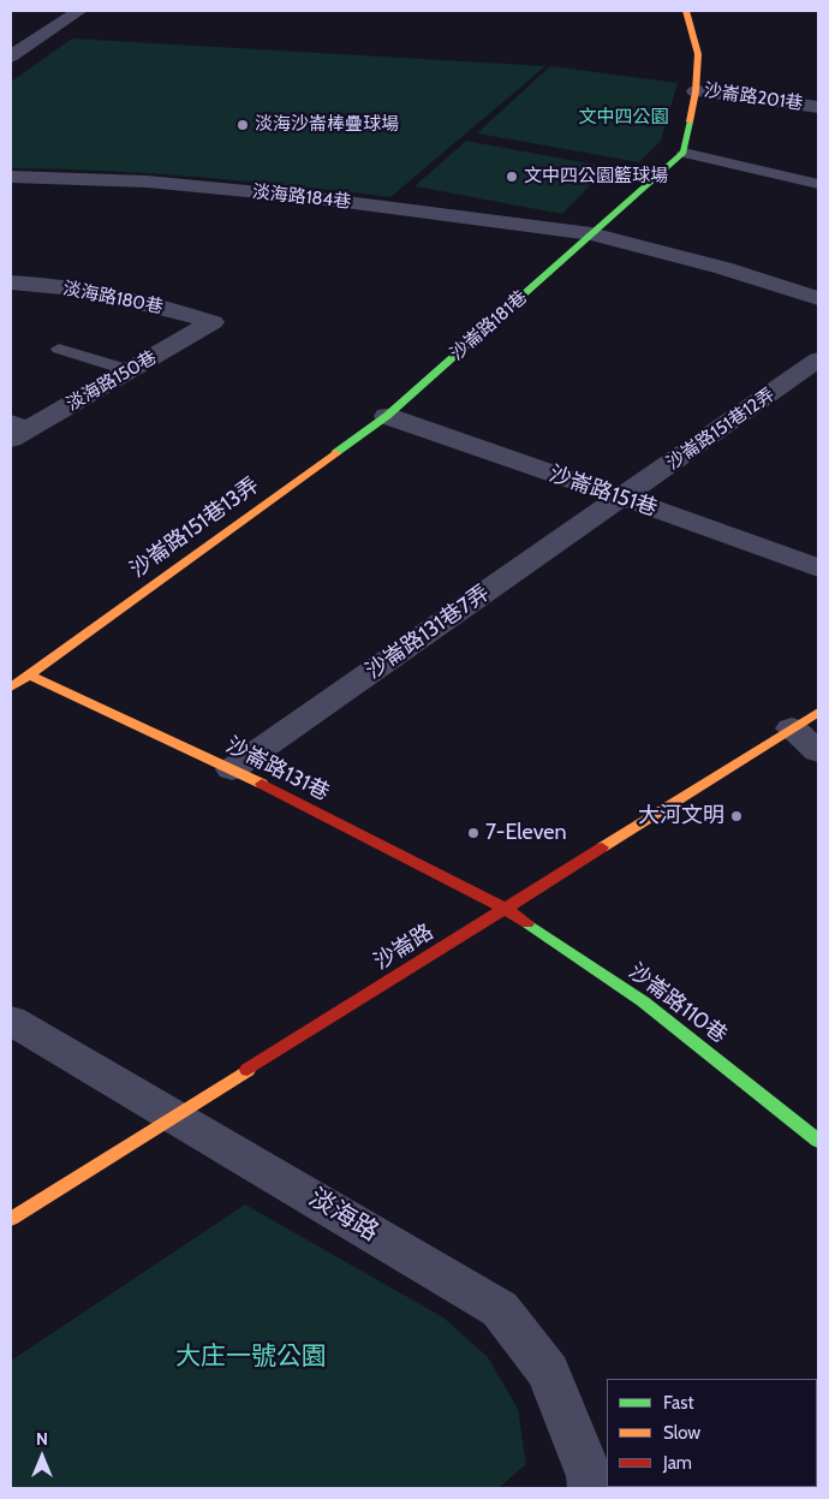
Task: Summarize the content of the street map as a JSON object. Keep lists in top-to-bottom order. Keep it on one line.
{"streets":{"street":["沙崙路201巷","淡海路184巷","淡海路180巷","沙崙路181巷","淡海路150巷","沙崙路151巷12弄","沙崙路151巷","沙崙路151巷13弄","沙崙路131巷7弄","沙崙路131巷","沙崙路","沙崙路110巷","淡海路"]},"crossings":[["淡海路184巷","沙崙路181巷"],["淡海路180巷","淡海路150巷"],["沙崙路181巷","沙崙路151巷"],["沙崙路181巷","沙崙路151巷13弄"],["沙崙路151巷12弄","沙崙路151巷"],["沙崙路151巷12弄","沙崙路131巷7弄"],["沙崙路151巷","沙崙路151巷13弄"],["沙崙路151巷","沙崙路131巷7弄"],["沙崙路151巷13弄","沙崙路131巷"],["沙崙路131巷7弄","沙崙路131巷"],["沙崙路131巷","沙崙路"],["沙崙路131巷","沙崙路110巷"],["沙崙路","沙崙路110巷"],["沙崙路","淡海路"]],"parks":["文中四公園","大庄一號公園"],"places":["淡海沙崙棒疊球場","文中四公園籃球場","大河文明","7-Eleven"],"legend":["Fast","Slow","Jam"],"north":"top"}
